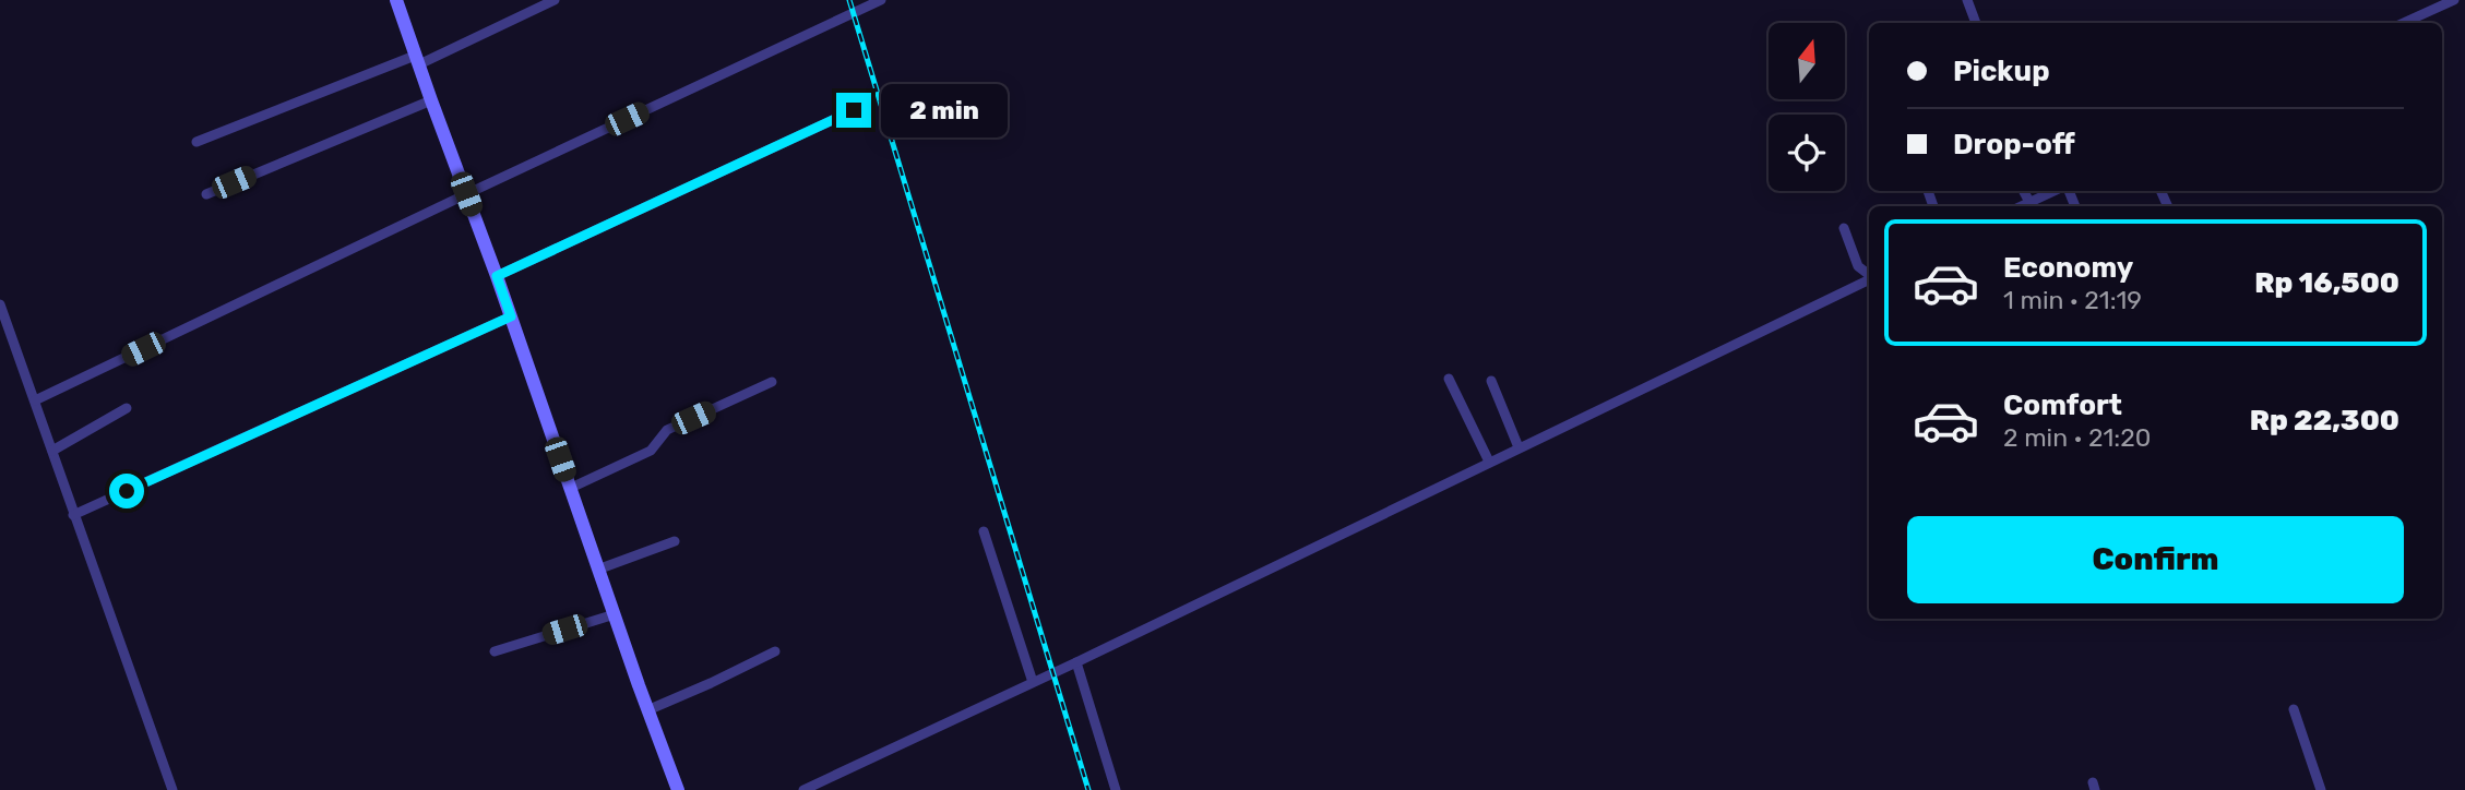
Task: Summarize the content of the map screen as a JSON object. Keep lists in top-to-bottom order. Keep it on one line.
{"north":"top","page":{"banner":["Pickup","Drop-off"],"bubble":"2 min","list":[{"name":"Economy","note":"1 min · 21:19","value":"Rp 16,500"},{"name":"Comfort","note":"2 min · 21:20","value":"Rp 22,300"}],"buttons":"Confirm"}}
